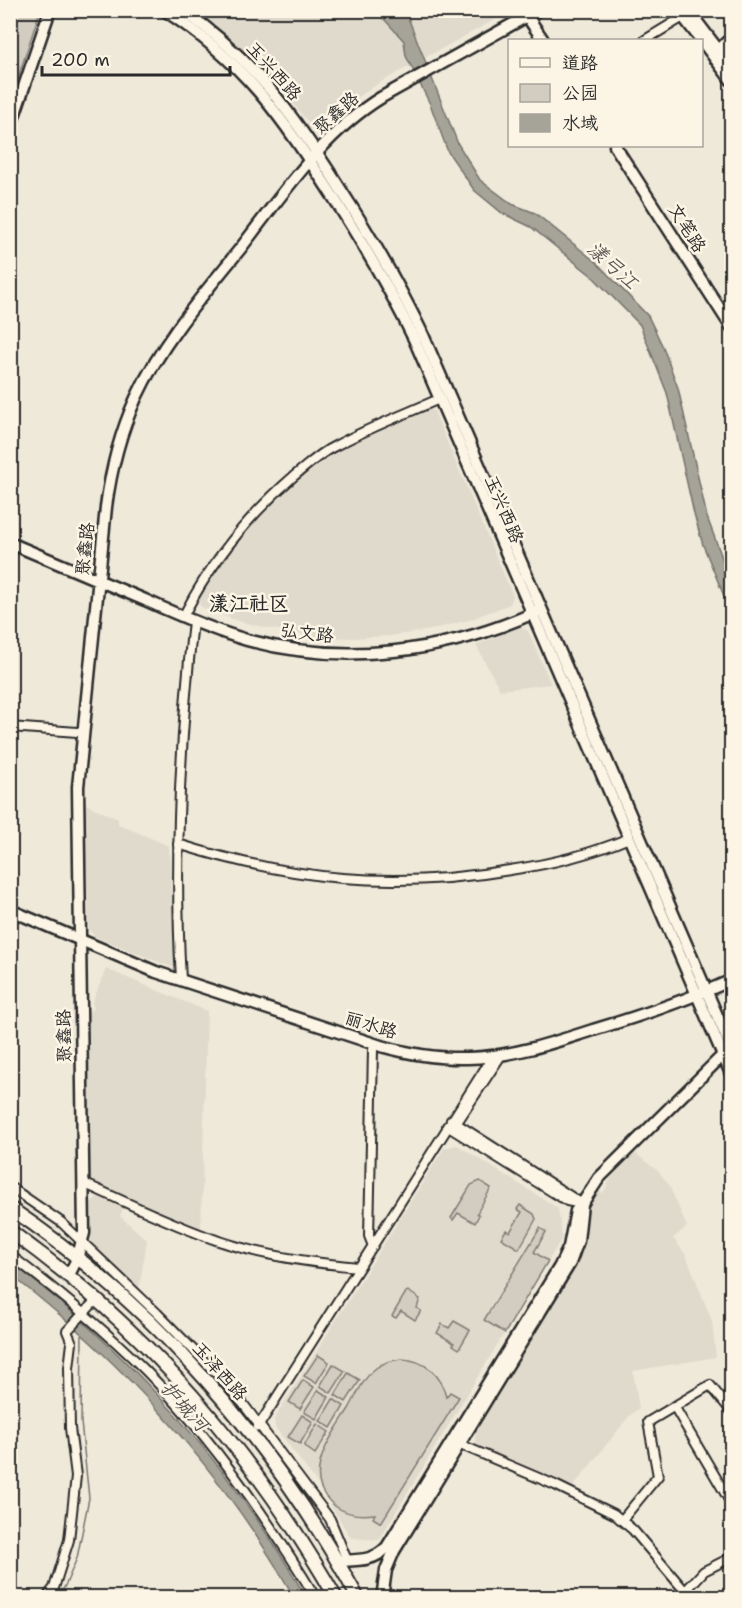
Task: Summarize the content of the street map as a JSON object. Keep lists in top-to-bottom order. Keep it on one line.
{"streets":{"main road":["玉兴西路","聚鑫路","文笔路","弘文路","丽水路","玉泽西路"]},"crossings":[["玉兴西路","聚鑫路"],["玉兴西路","弘文路"],["玉兴西路","丽水路"],["聚鑫路","弘文路"],["聚鑫路","丽水路"],["聚鑫路","玉泽西路"]],"districts":["漾江社区"],"water":["漾弓江","护城河"],"legend":["道路","公园","水域"],"scale_bar":"200 m"}
